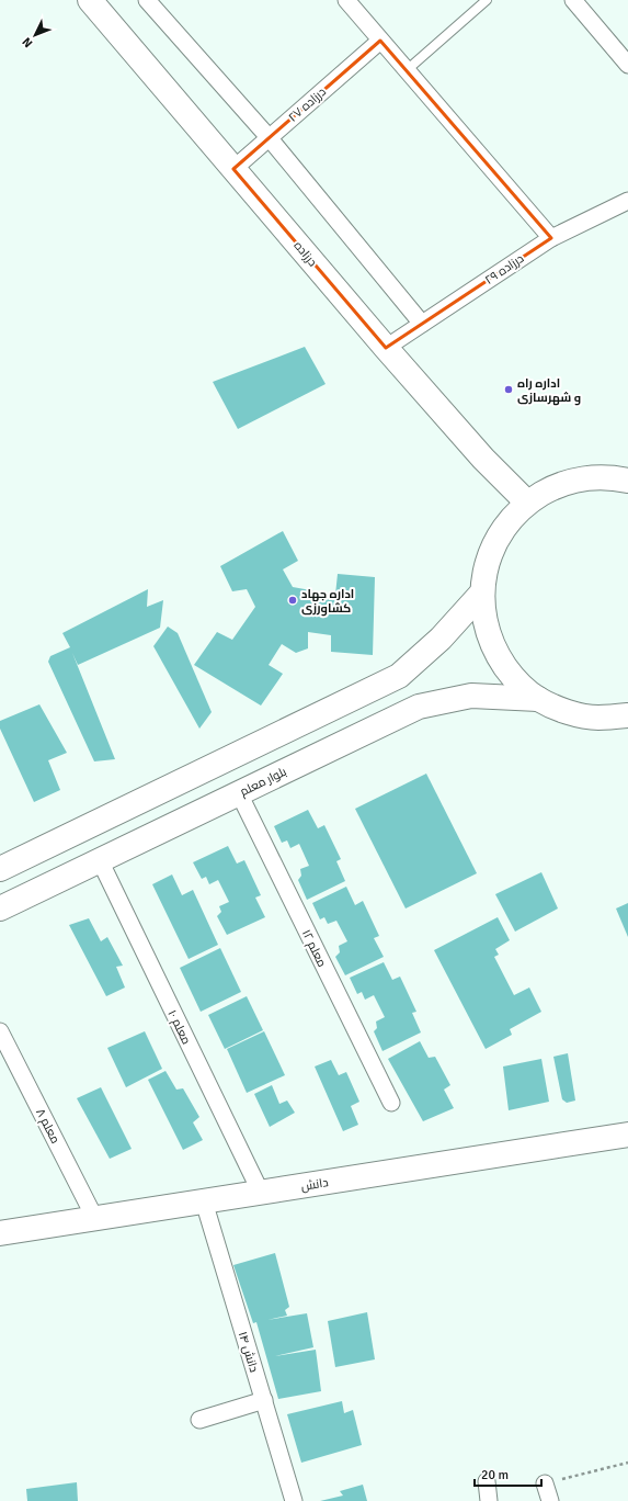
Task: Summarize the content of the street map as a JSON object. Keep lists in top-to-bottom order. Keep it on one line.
{"streets":{"main road":["درزاده","بلوار معلم","دانش"],"street":["درزاده ۲۷","درزاده ۲۹","معلم ۱۲","معلم ۱۰","معلم ۸","دانش ۱۴"]},"crossings":[["درزاده ۲۷","درزاده"],["درزاده","درزاده ۲۹"],["بلوار معلم","معلم ۱۲"],["بلوار معلم","معلم ۱۰"],["معلم ۱۰","دانش"],["معلم ۸","دانش"],["دانش","دانش ۱۴"]],"places":["اداره راه و شهرسازی","اداره جهاد کشاورزی"],"scale_bar":"20 m","north":"bottom left"}
